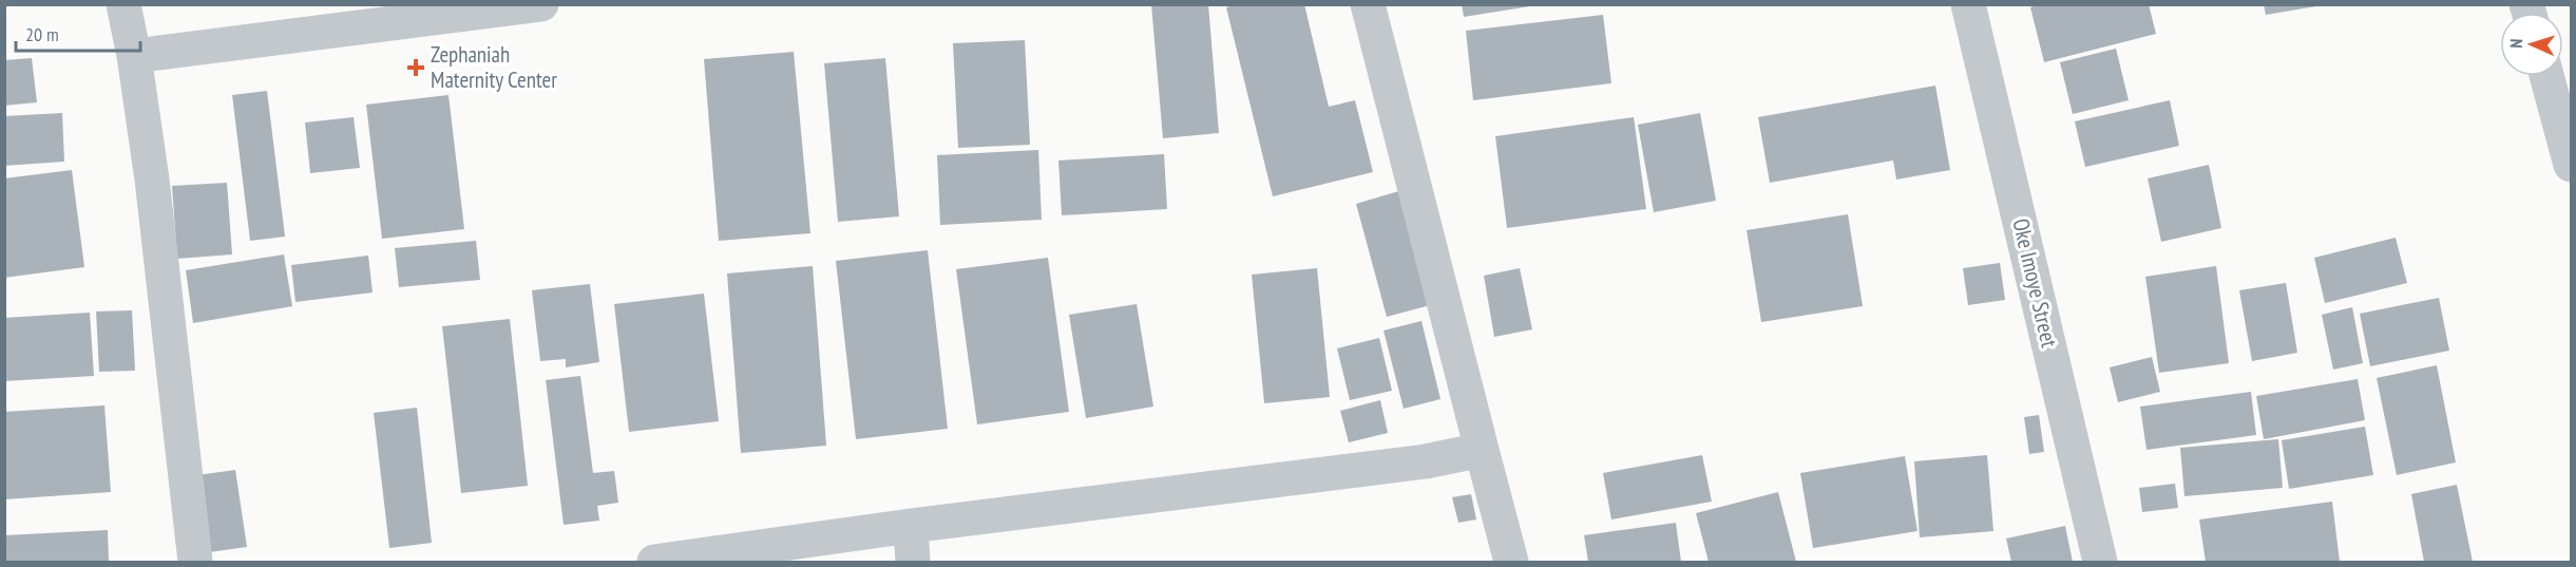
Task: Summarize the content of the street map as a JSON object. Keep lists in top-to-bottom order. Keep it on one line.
{"streets":{"street":["Oke Imoye Street"]},"places":{"health":["Zephaniah Maternity Center"]},"scale_bar":"20 m","north":"left"}
